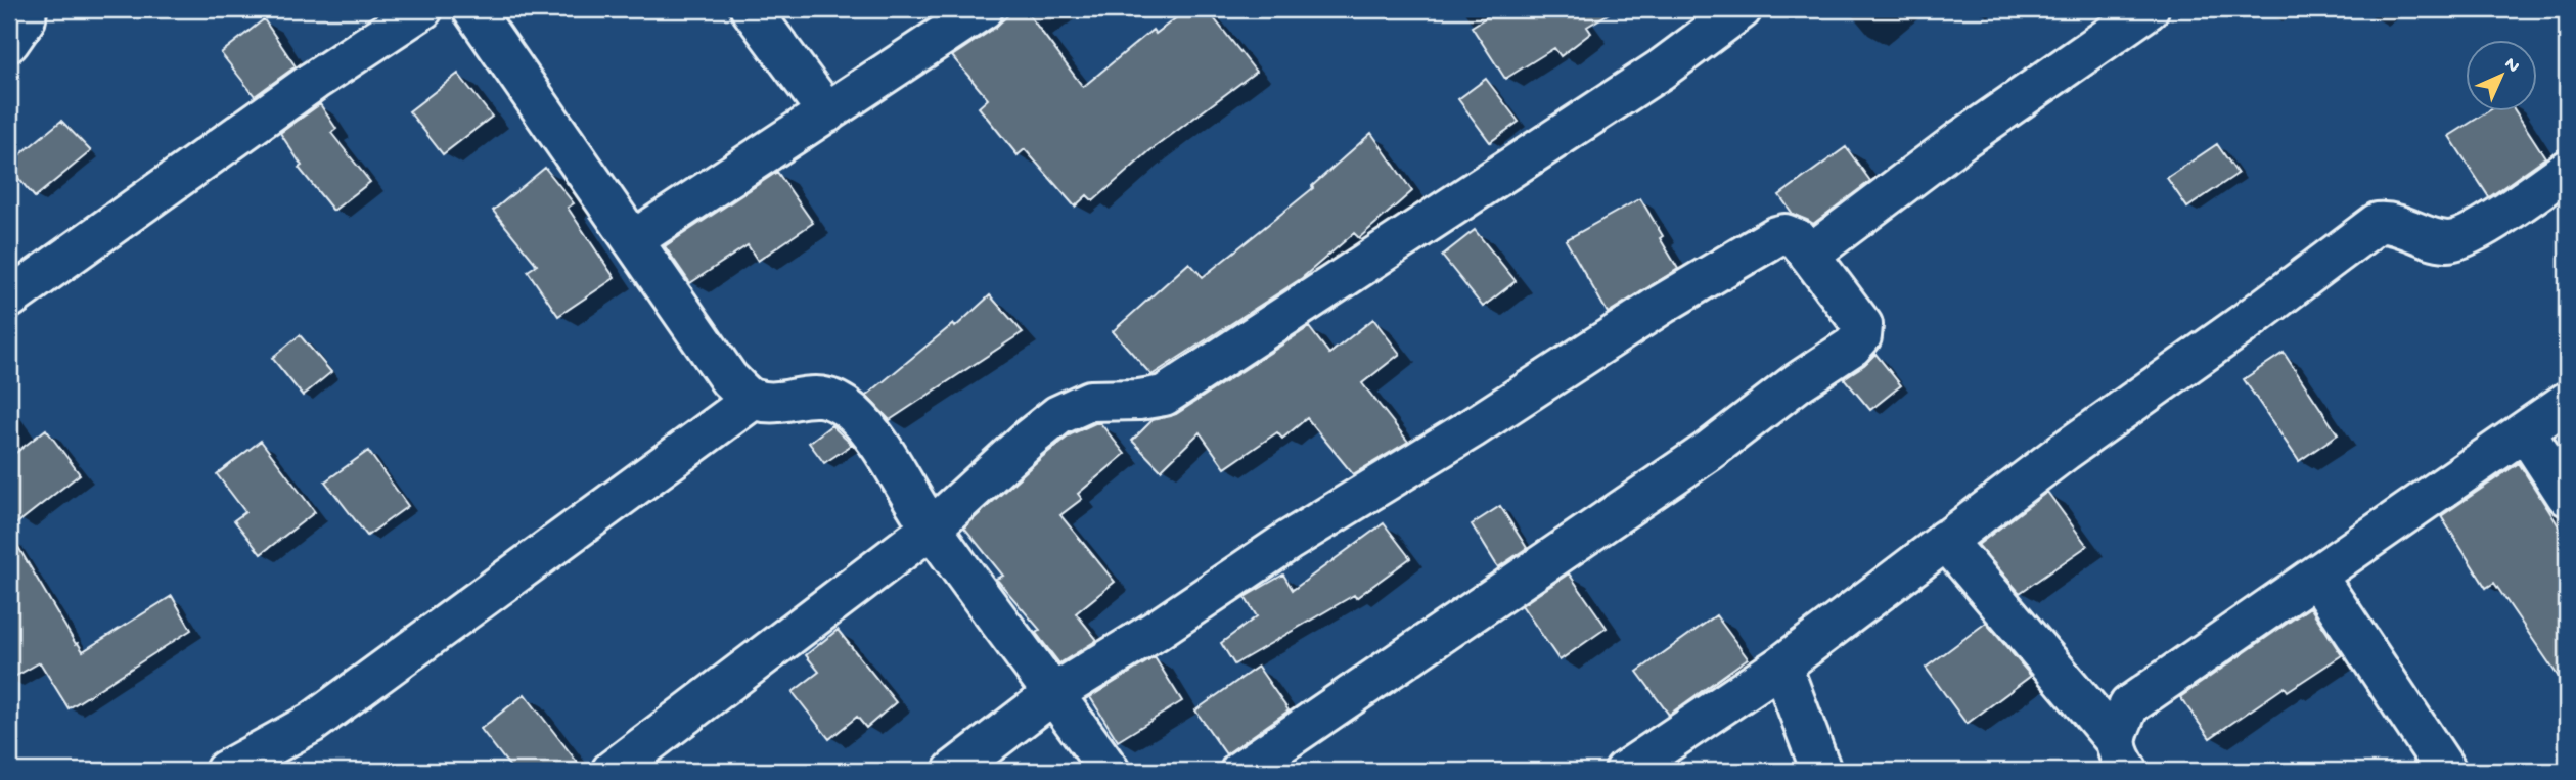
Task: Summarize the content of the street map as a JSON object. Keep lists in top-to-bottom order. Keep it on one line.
{"north":"top right"}
